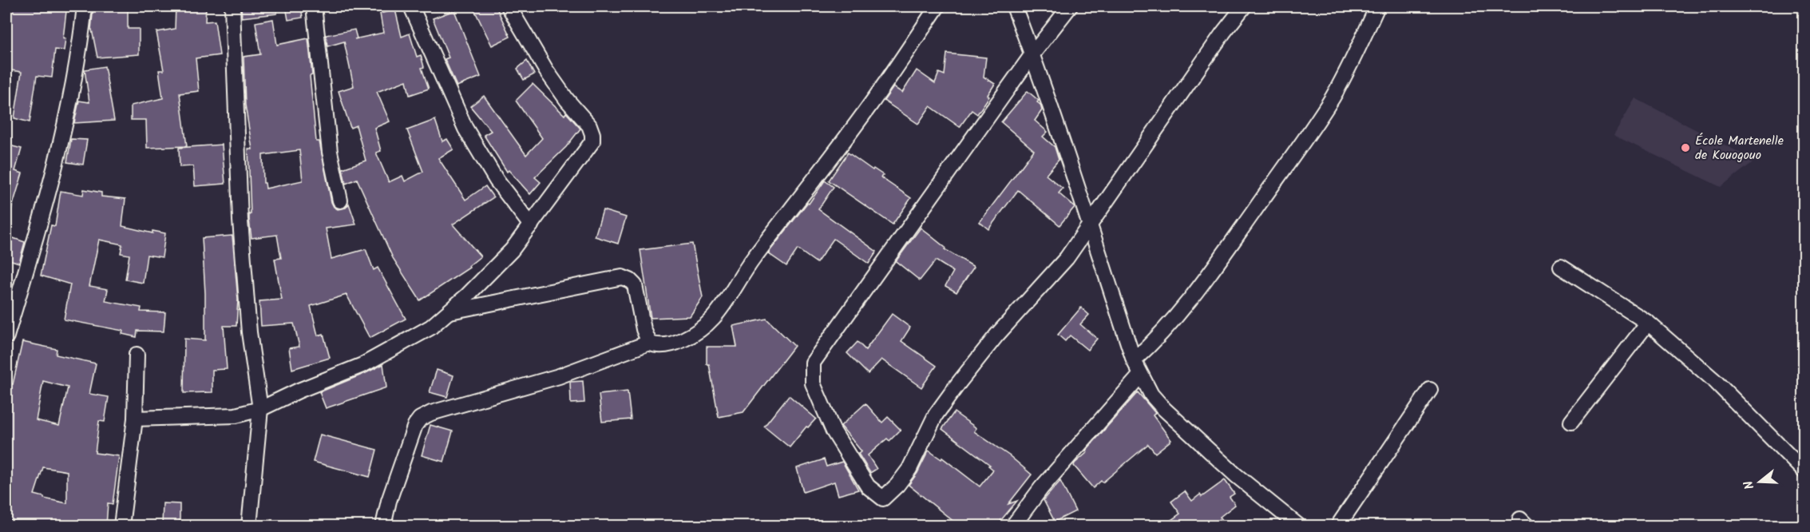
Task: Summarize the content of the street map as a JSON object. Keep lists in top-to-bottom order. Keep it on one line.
{"places":["École Martenelle de Kouogouo"],"north":"left"}
